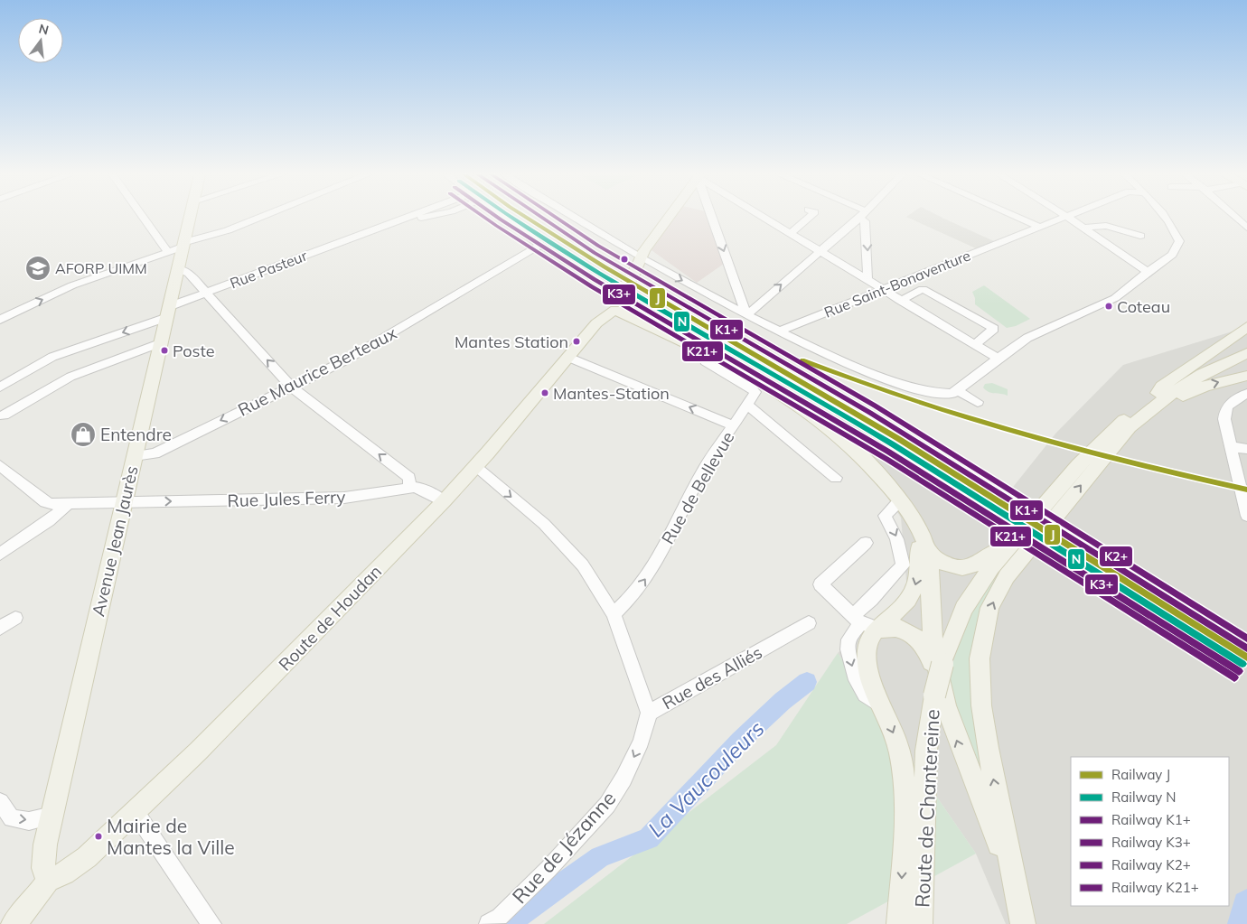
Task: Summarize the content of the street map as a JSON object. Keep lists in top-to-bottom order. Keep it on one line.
{"streets":{"main road":["Avenue Jean Jaurès","Route de Houdan","Route de Chantereine"],"street":["Rue Pasteur","Rue Saint-Bonaventure","Rue Maurice Berteaux","Rue de Bellevue","Rue Jules Ferry","Rue des Alliés","Rue de Jézanne"]},"crossings":[["Rue Pasteur","Avenue Jean Jaurès"],["Rue Maurice Berteaux","Avenue Jean Jaurès"],["Rue de Bellevue","Rue des Alliés"],["Rue Jules Ferry","Avenue Jean Jaurès"],["Avenue Jean Jaurès","Route de Houdan"],["Route de Houdan","Rue des Alliés"],["Rue des Alliés","Rue de Jézanne"]],"one_way":["Rue Maurice Berteaux","Rue de Bellevue","Rue Jules Ferry","Rue des Alliés","Rue de Jézanne"],"water":["La Vaucouleurs"],"places":{"school or university":["AFORP UIMM"],"other":["Coteau","Mantes Station","Poste","Mantes-Station","Mairie de Mantes la Ville"],"shop":["Entendre"]},"lines":["rail line J","rail line N","rail line K1+","rail line K3+","rail line K2+","rail line K21+"],"legend":["Railway J","Railway N","Railway K1+","Railway K3+","Railway K2+","Railway K21+"],"north":"top"}
